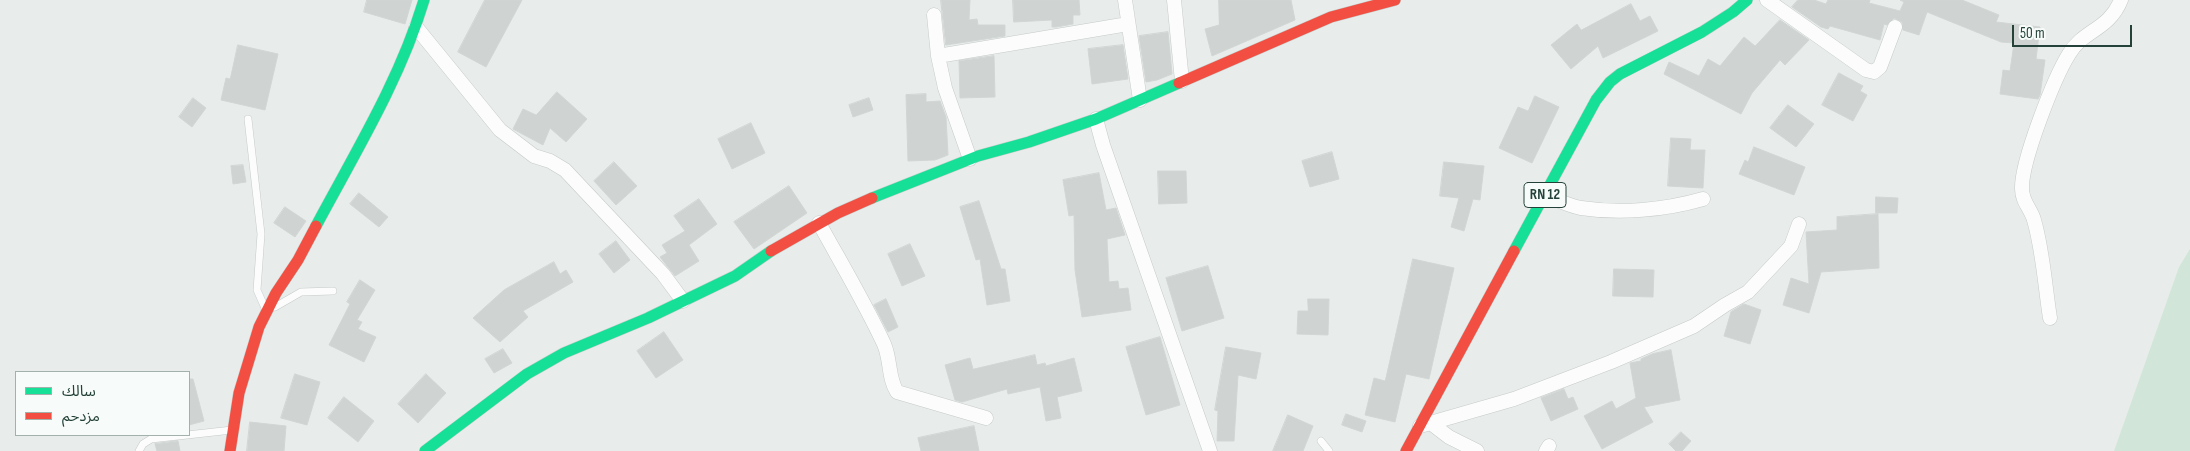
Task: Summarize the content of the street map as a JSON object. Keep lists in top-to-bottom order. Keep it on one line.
{"streets":{"street":["RN 12"]},"legend":["سالك","مزدحم"],"scale_bar":"50 m"}
